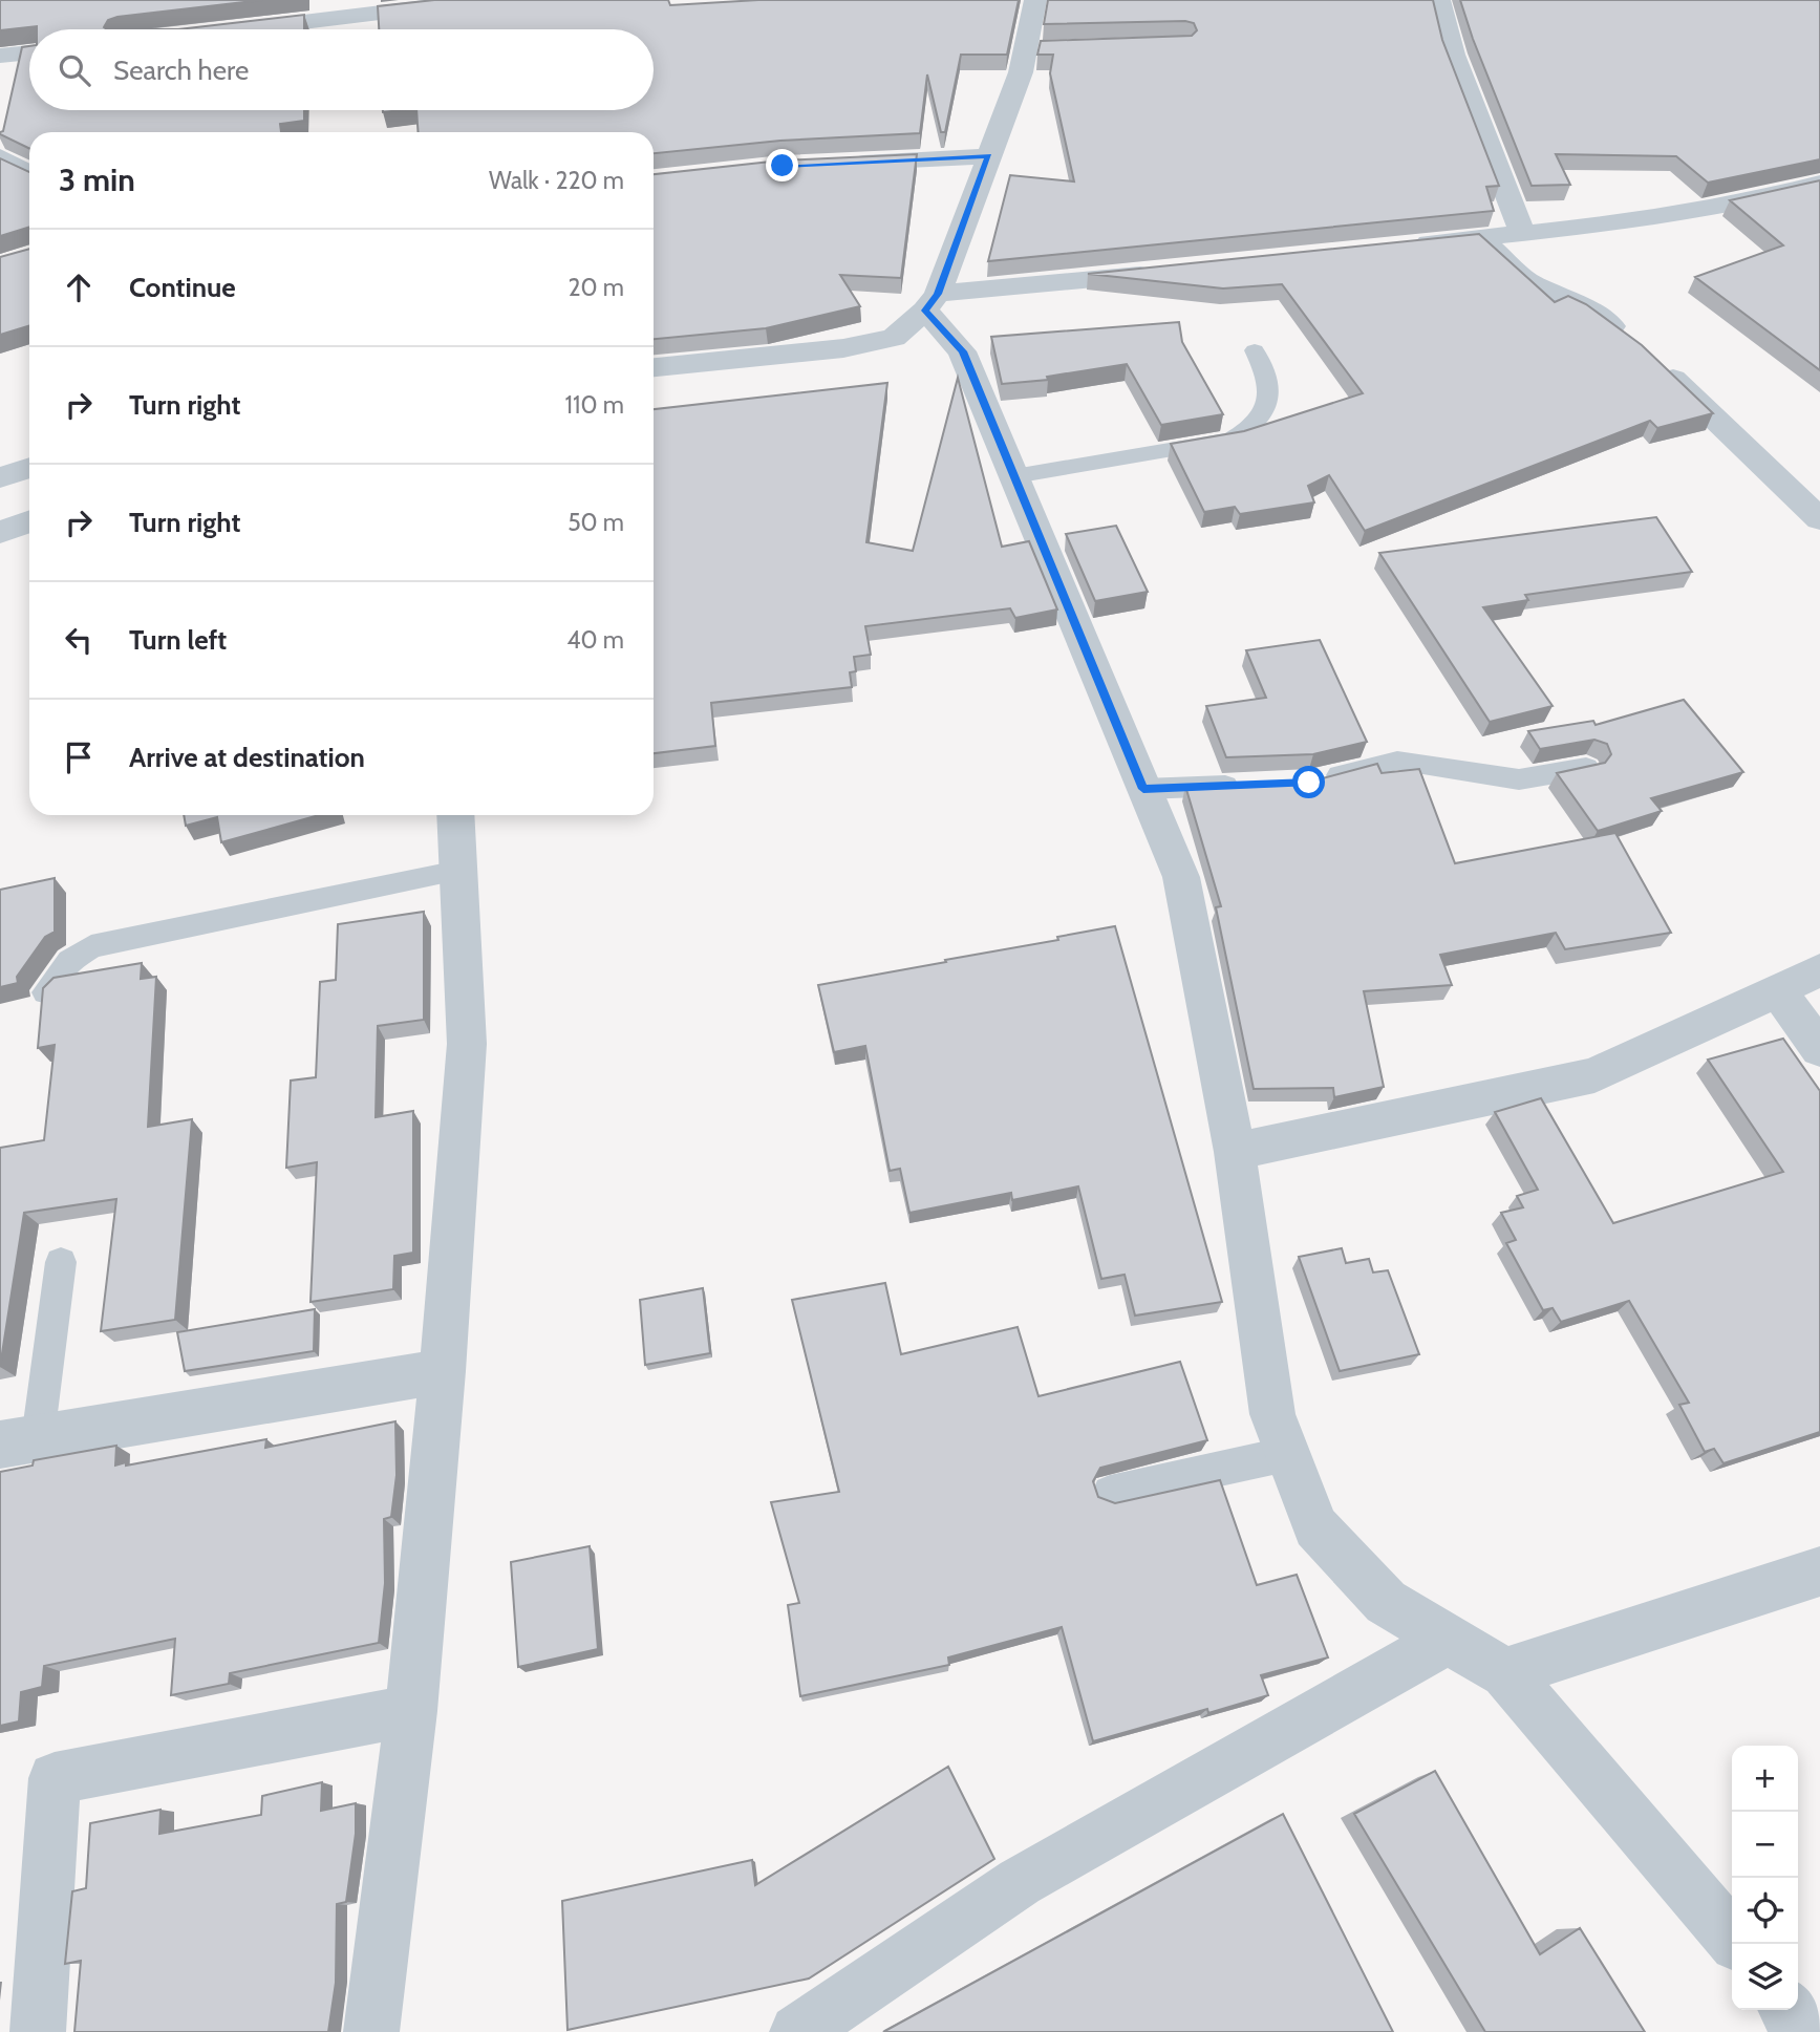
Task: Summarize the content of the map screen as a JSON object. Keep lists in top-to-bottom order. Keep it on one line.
{"page":{"search":"Search here","heading":["3 min","Walk · 220 m"],"list":[["Continue","20 m"],["Turn right","110 m"],["Turn right","50 m"],["Turn left","40 m"],"Arrive at destination"],"map_buttons":["+","−"]}}
